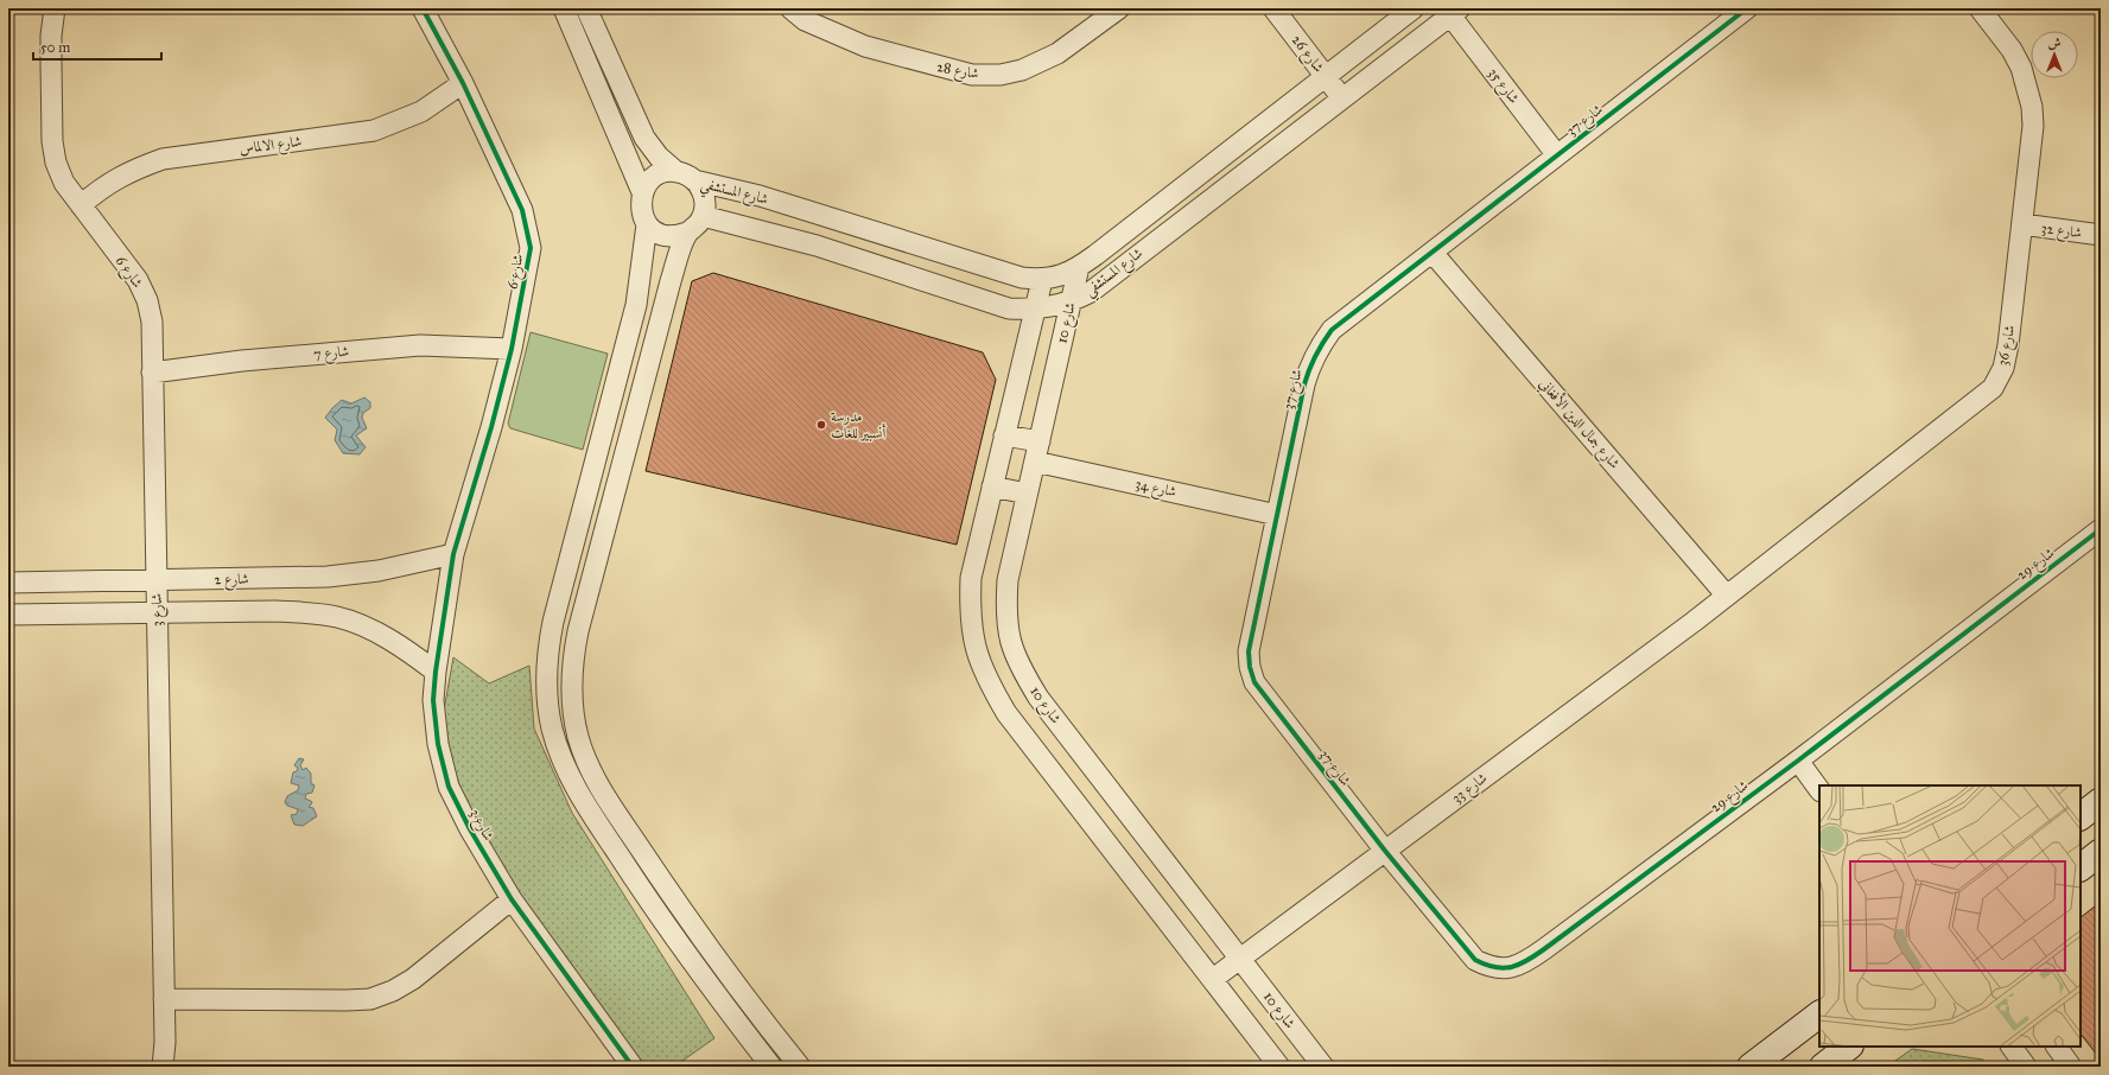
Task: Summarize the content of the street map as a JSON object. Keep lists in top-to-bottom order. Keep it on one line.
{"streets":{"street":["شارع 26","شارع 28","شارع 35","شارع 37","شارع الالماس","شارع المستشفي","شارع 32","شارع 6","شارع 10","شارع 36","شارع 7","شارع جمال الدين الأفغاني","شارع 34","شارع 29","شارع 2","شارع 3","شارع 33"]},"crossings":[["شارع 26","شارع المستشفي"],["شارع 35","شارع 37"],["شارع 35","شارع المستشفي"],["شارع 37","شارع جمال الدين الأفغاني"],["شارع 37","شارع 34"],["شارع 37","شارع 29"],["شارع 37","شارع 33"],["شارع الالماس","شارع 6"],["شارع المستشفي","شارع 10"],["شارع 32","شارع 36"],["شارع 6","شارع 7"],["شارع 6","شارع 2"],["شارع 6","شارع 3"],["شارع 10","شارع 34"],["شارع 10","شارع 33"],["شارع 36","شارع جمال الدين الأفغاني"],["شارع 36","شارع 33"],["شارع جمال الدين الأفغاني","شارع 33"],["شارع 29","شارع 33"],["شارع 2","شارع 3"]],"places":["مدرسة أنسبير للغات"],"scale_bar":"50 m","north":"top"}
